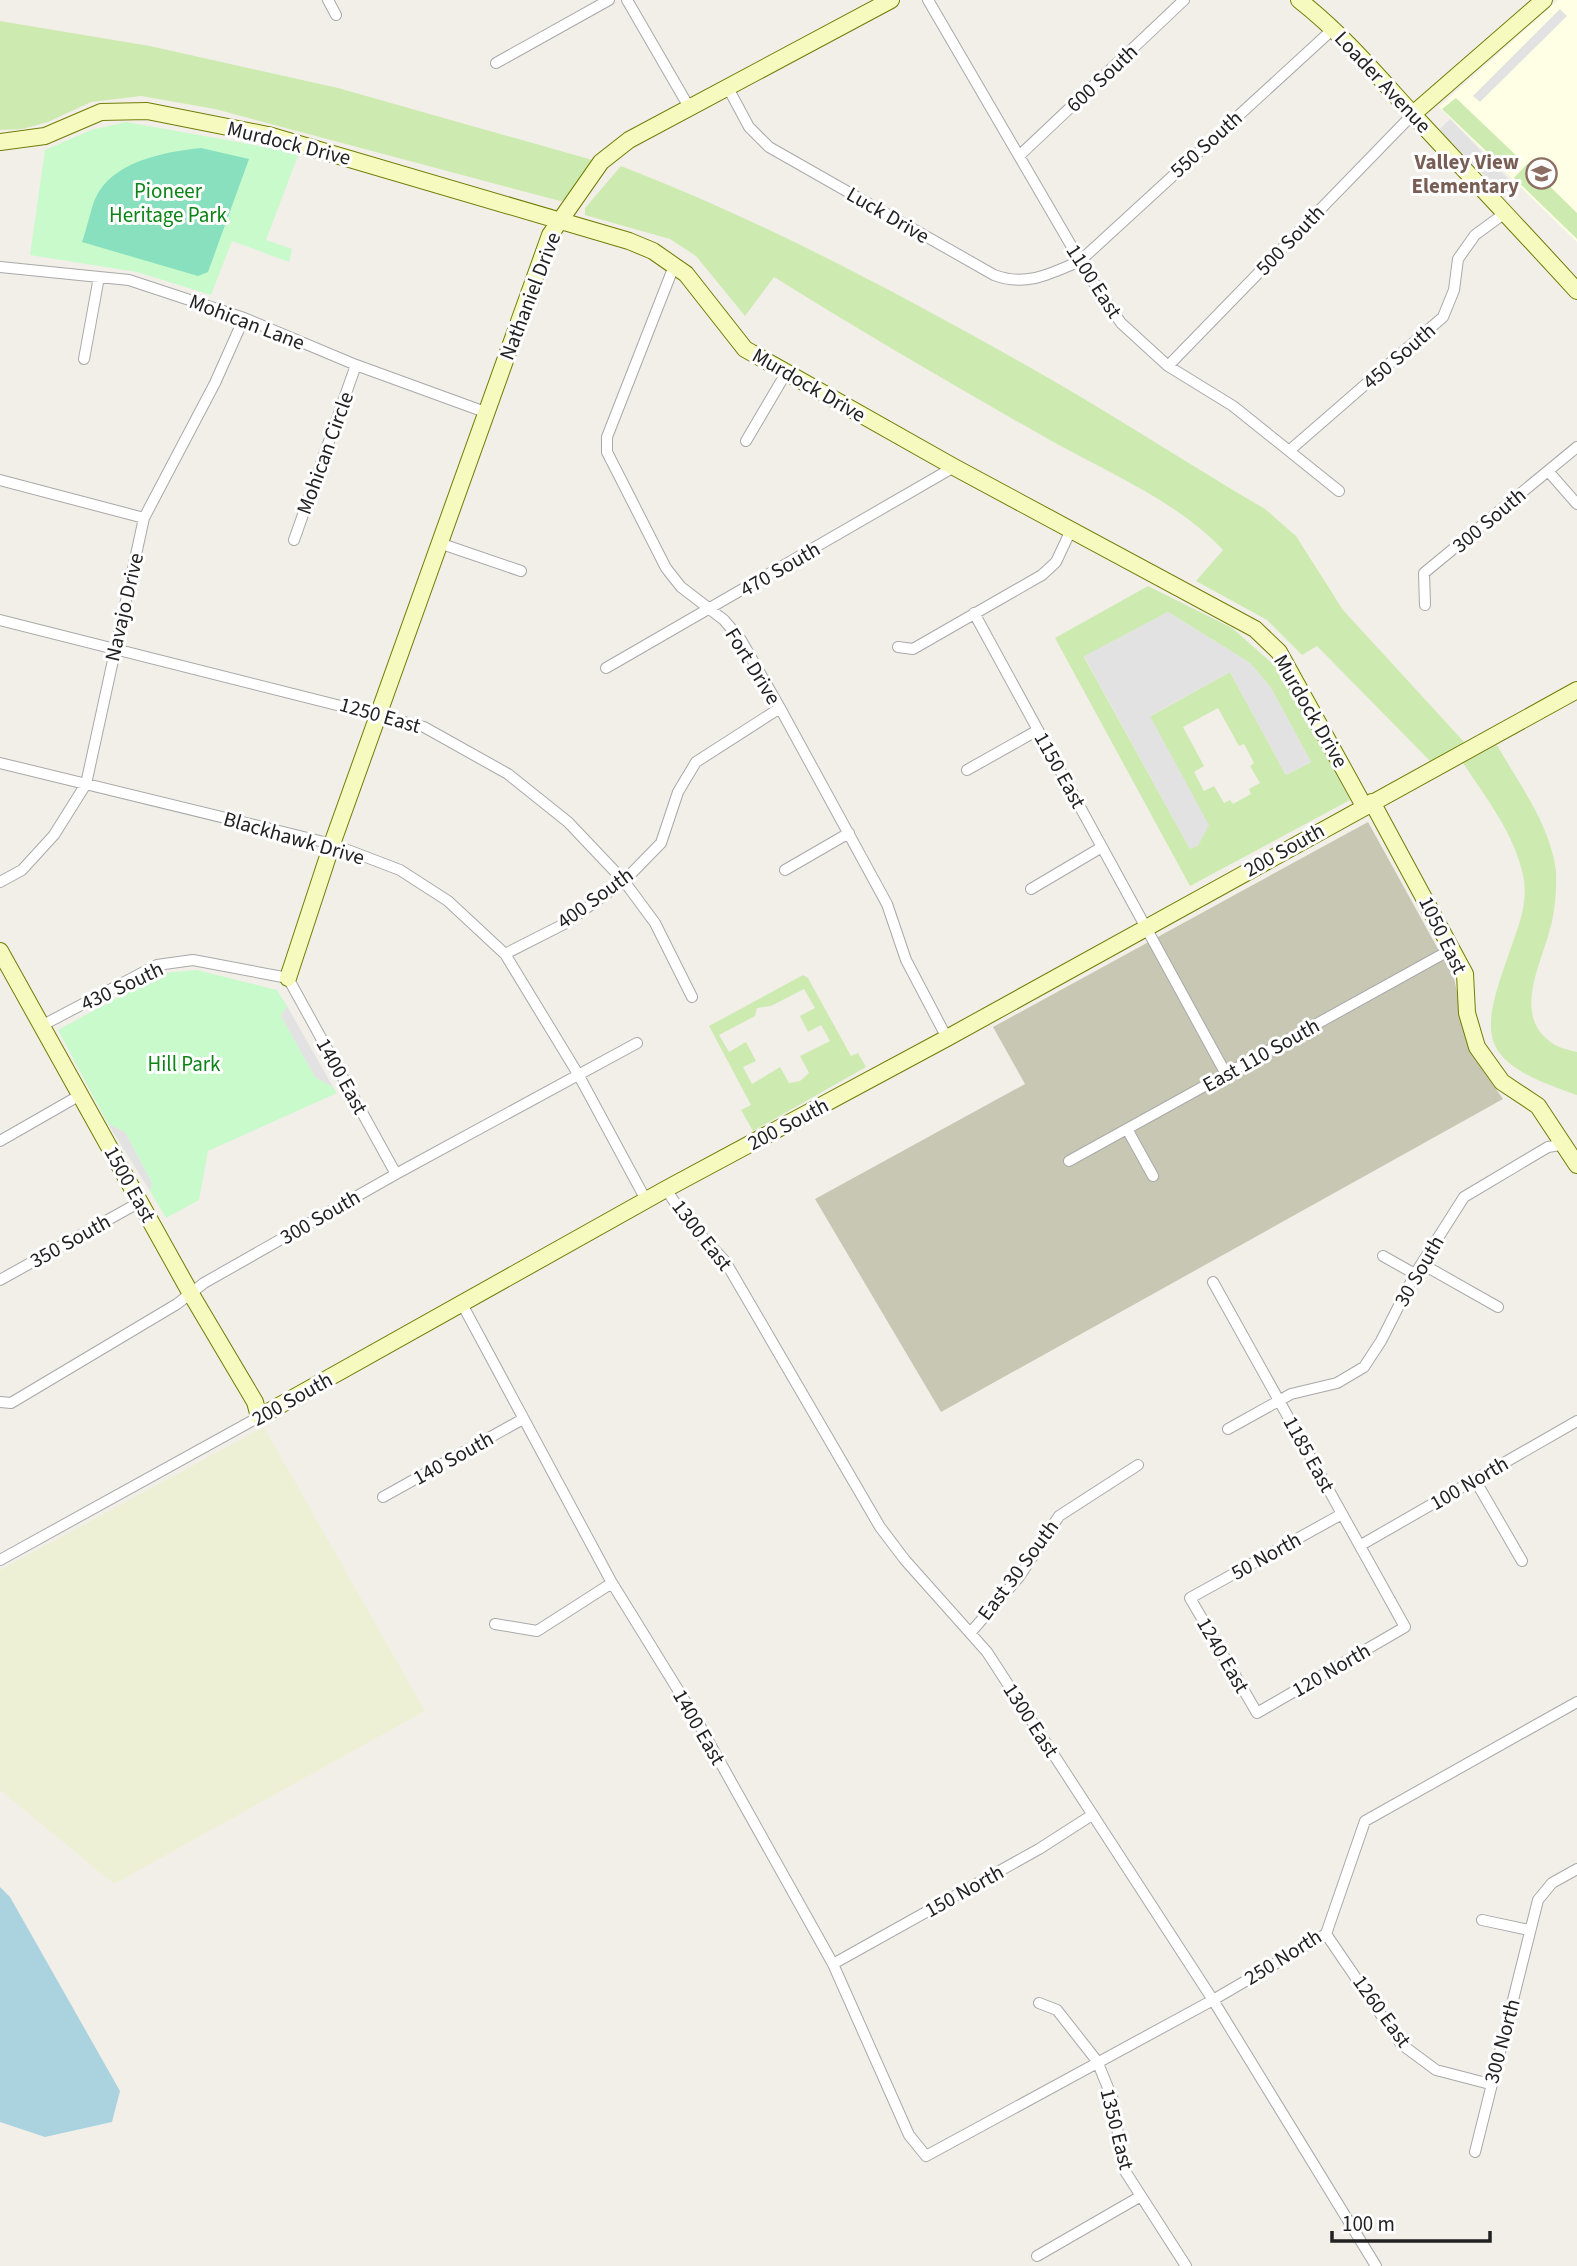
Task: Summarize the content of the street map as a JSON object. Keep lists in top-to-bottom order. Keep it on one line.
{"streets":{"street":["600 South","Loader Avenue","Murdock Drive","550 South","Luck Drive","500 South","1100 East","Nathaniel Drive","Mohican Lane","450 South","Mohican Circle","300 South","470 South","Navajo Drive","Fort Drive","1250 East","1150 East","Blackhawk Drive","200 South","400 South","1050 East","430 South","East 110 South","1400 East","1500 East","1300 East","350 South","30 South","1185 East","140 South","100 North","50 North","East 30 South","1240 East","120 North","150 North","250 North","1260 East","300 North","1350 East"]},"crossings":[["600 South","1100 East"],["Loader Avenue","550 South"],["Loader Avenue","500 South"],["Loader Avenue","450 South"],["Murdock Drive","Nathaniel Drive"],["Murdock Drive","470 South"],["Murdock Drive","Fort Drive"],["Murdock Drive","200 South"],["Murdock Drive","1050 East"],["550 South","Luck Drive"],["550 South","1100 East"],["Luck Drive","1100 East"],["Luck Drive","Nathaniel Drive"],["500 South","1100 East"],["1100 East","450 South"],["Nathaniel Drive","Mohican Lane"],["Nathaniel Drive","1250 East"],["Nathaniel Drive","Blackhawk Drive"],["Nathaniel Drive","430 South"],["Nathaniel Drive","1400 East"],["Mohican Lane","Mohican Circle"],["Mohican Lane","Navajo Drive"],["300 South","Blackhawk Drive"],["300 South","1400 East"],["300 South","1500 East"],["300 South","1300 East"],["470 South","Fort Drive"],["Navajo Drive","1250 East"],["Navajo Drive","Blackhawk Drive"],["Fort Drive","200 South"],["Fort Drive","400 South"],["1250 East","400 South"],["1150 East","200 South"],["1150 East","East 110 South"],["Blackhawk Drive","400 South"],["Blackhawk Drive","1300 East"],["200 South","1050 East"],["200 South","1400 East"],["200 South","1500 East"],["200 South","1300 East"],["1050 East","East 110 South"],["1050 East","30 South"],["430 South","1400 East"],["430 South","1500 East"],["1400 East","140 South"],["1400 East","150 North"],["1400 East","250 North"],["1500 East","350 South"],["1300 East","East 30 South"],["1300 East","150 North"],["1300 East","250 North"],["30 South","1185 East"],["1185 East","100 North"],["1185 East","50 North"],["1185 East","120 North"],["50 North","1240 East"],["1240 East","120 North"],["250 North","1260 East"],["250 North","1350 East"],["1260 East","300 North"]],"parks":["Pioneer Heritage Park","Hill Park"],"places":{"school or university":["Valley View Elementary"]},"scale_bar":"100 m"}
